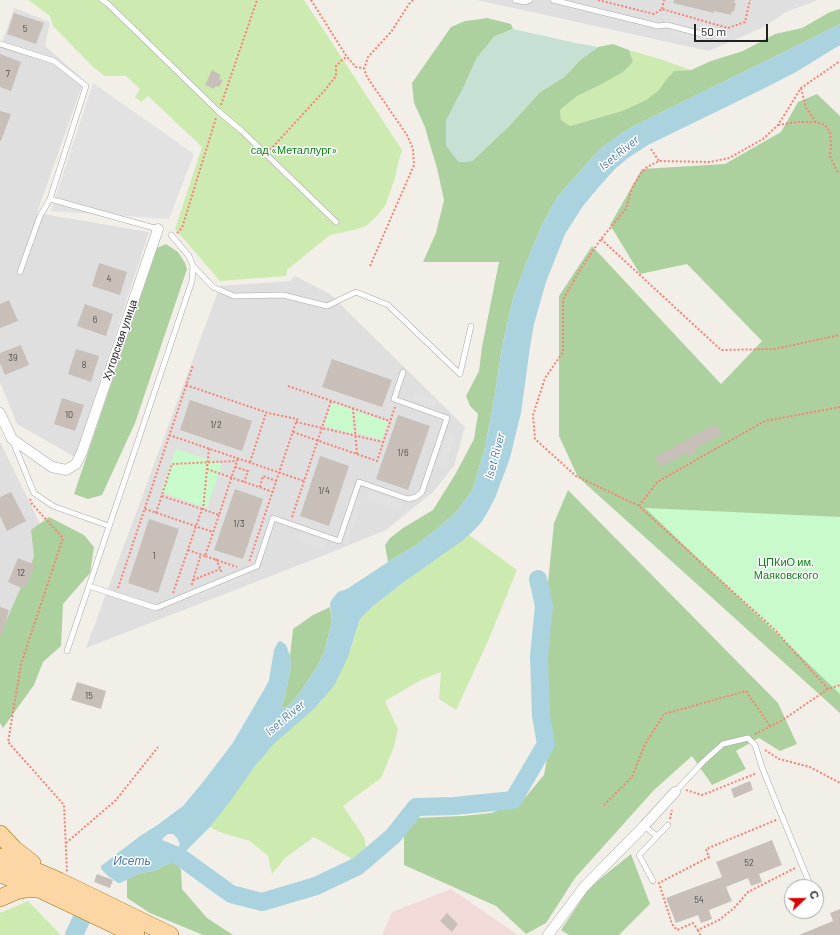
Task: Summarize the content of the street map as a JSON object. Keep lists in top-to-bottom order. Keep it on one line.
{"streets":{"street":["Хуторская улица"]},"water":["Iset River","Исеть"],"parks":["сад «Металлург»","ЦПКиО им. Маяковского"],"house_numbers":["5","7","4","6","39","8","10","1/2","1/6","1/4","1/3","1","12","15","52","54"],"scale_bar":"50 m","north":"right"}
